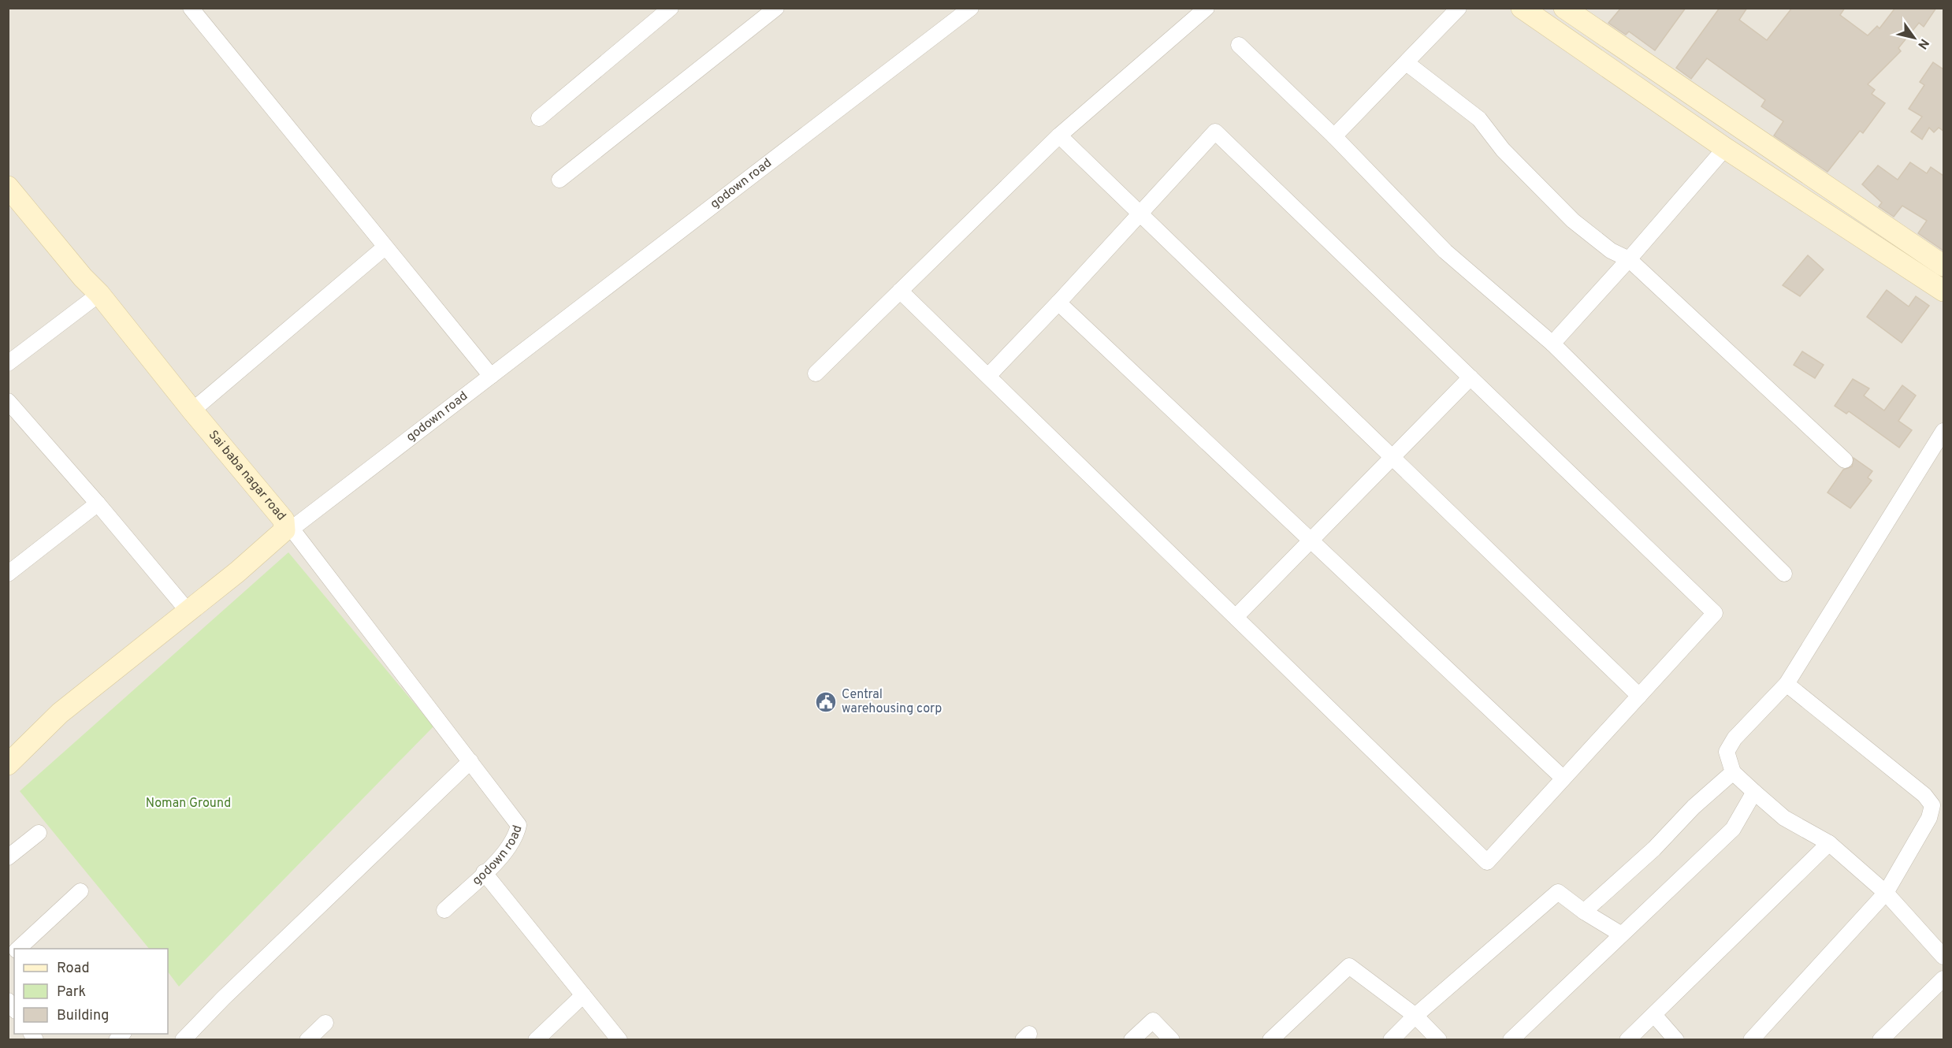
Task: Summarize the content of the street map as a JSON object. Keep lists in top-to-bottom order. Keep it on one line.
{"streets":{"street":["godown road","Sai baba nagar road"]},"crossings":[["godown road","Sai baba nagar road"]],"parks":["Noman Ground"],"places":{"public building":["Central warehousing corp"]},"legend":["Road","Park","Building"],"north":"bottom right"}
